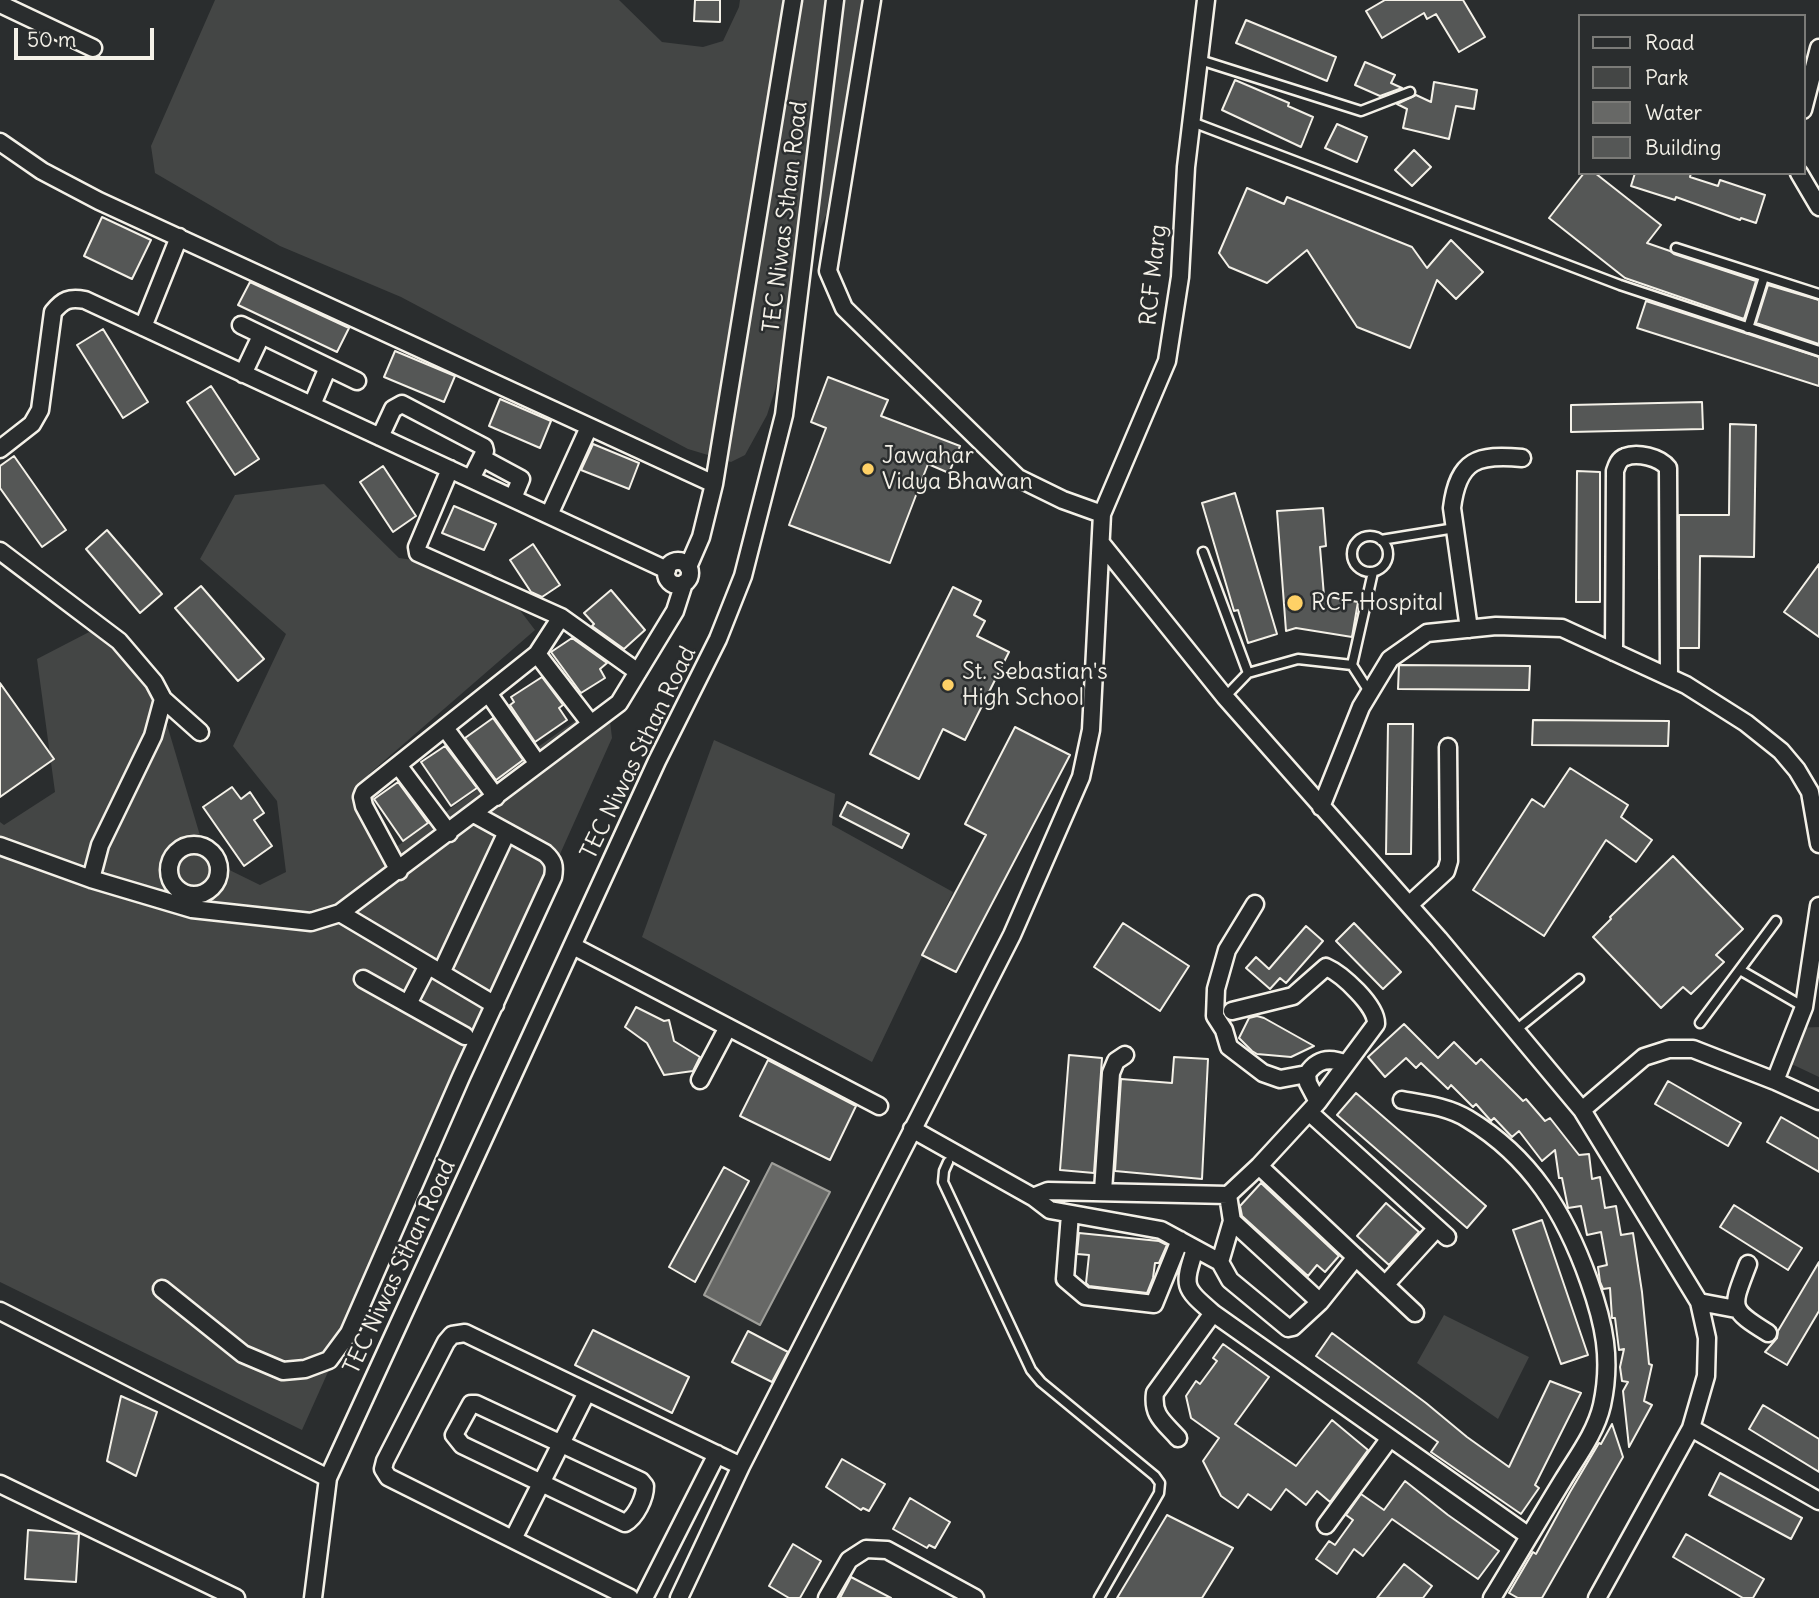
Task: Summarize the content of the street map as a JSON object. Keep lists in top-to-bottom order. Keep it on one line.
{"streets":{"street":["TEC Niwas Sthan Road","RCF Marg"]},"places":["Jawahar Vidya Bhawan","RCF Hospital","St. Sebastian's High School"],"legend":["Road","Park","Water","Building"],"scale_bar":"50 m"}
